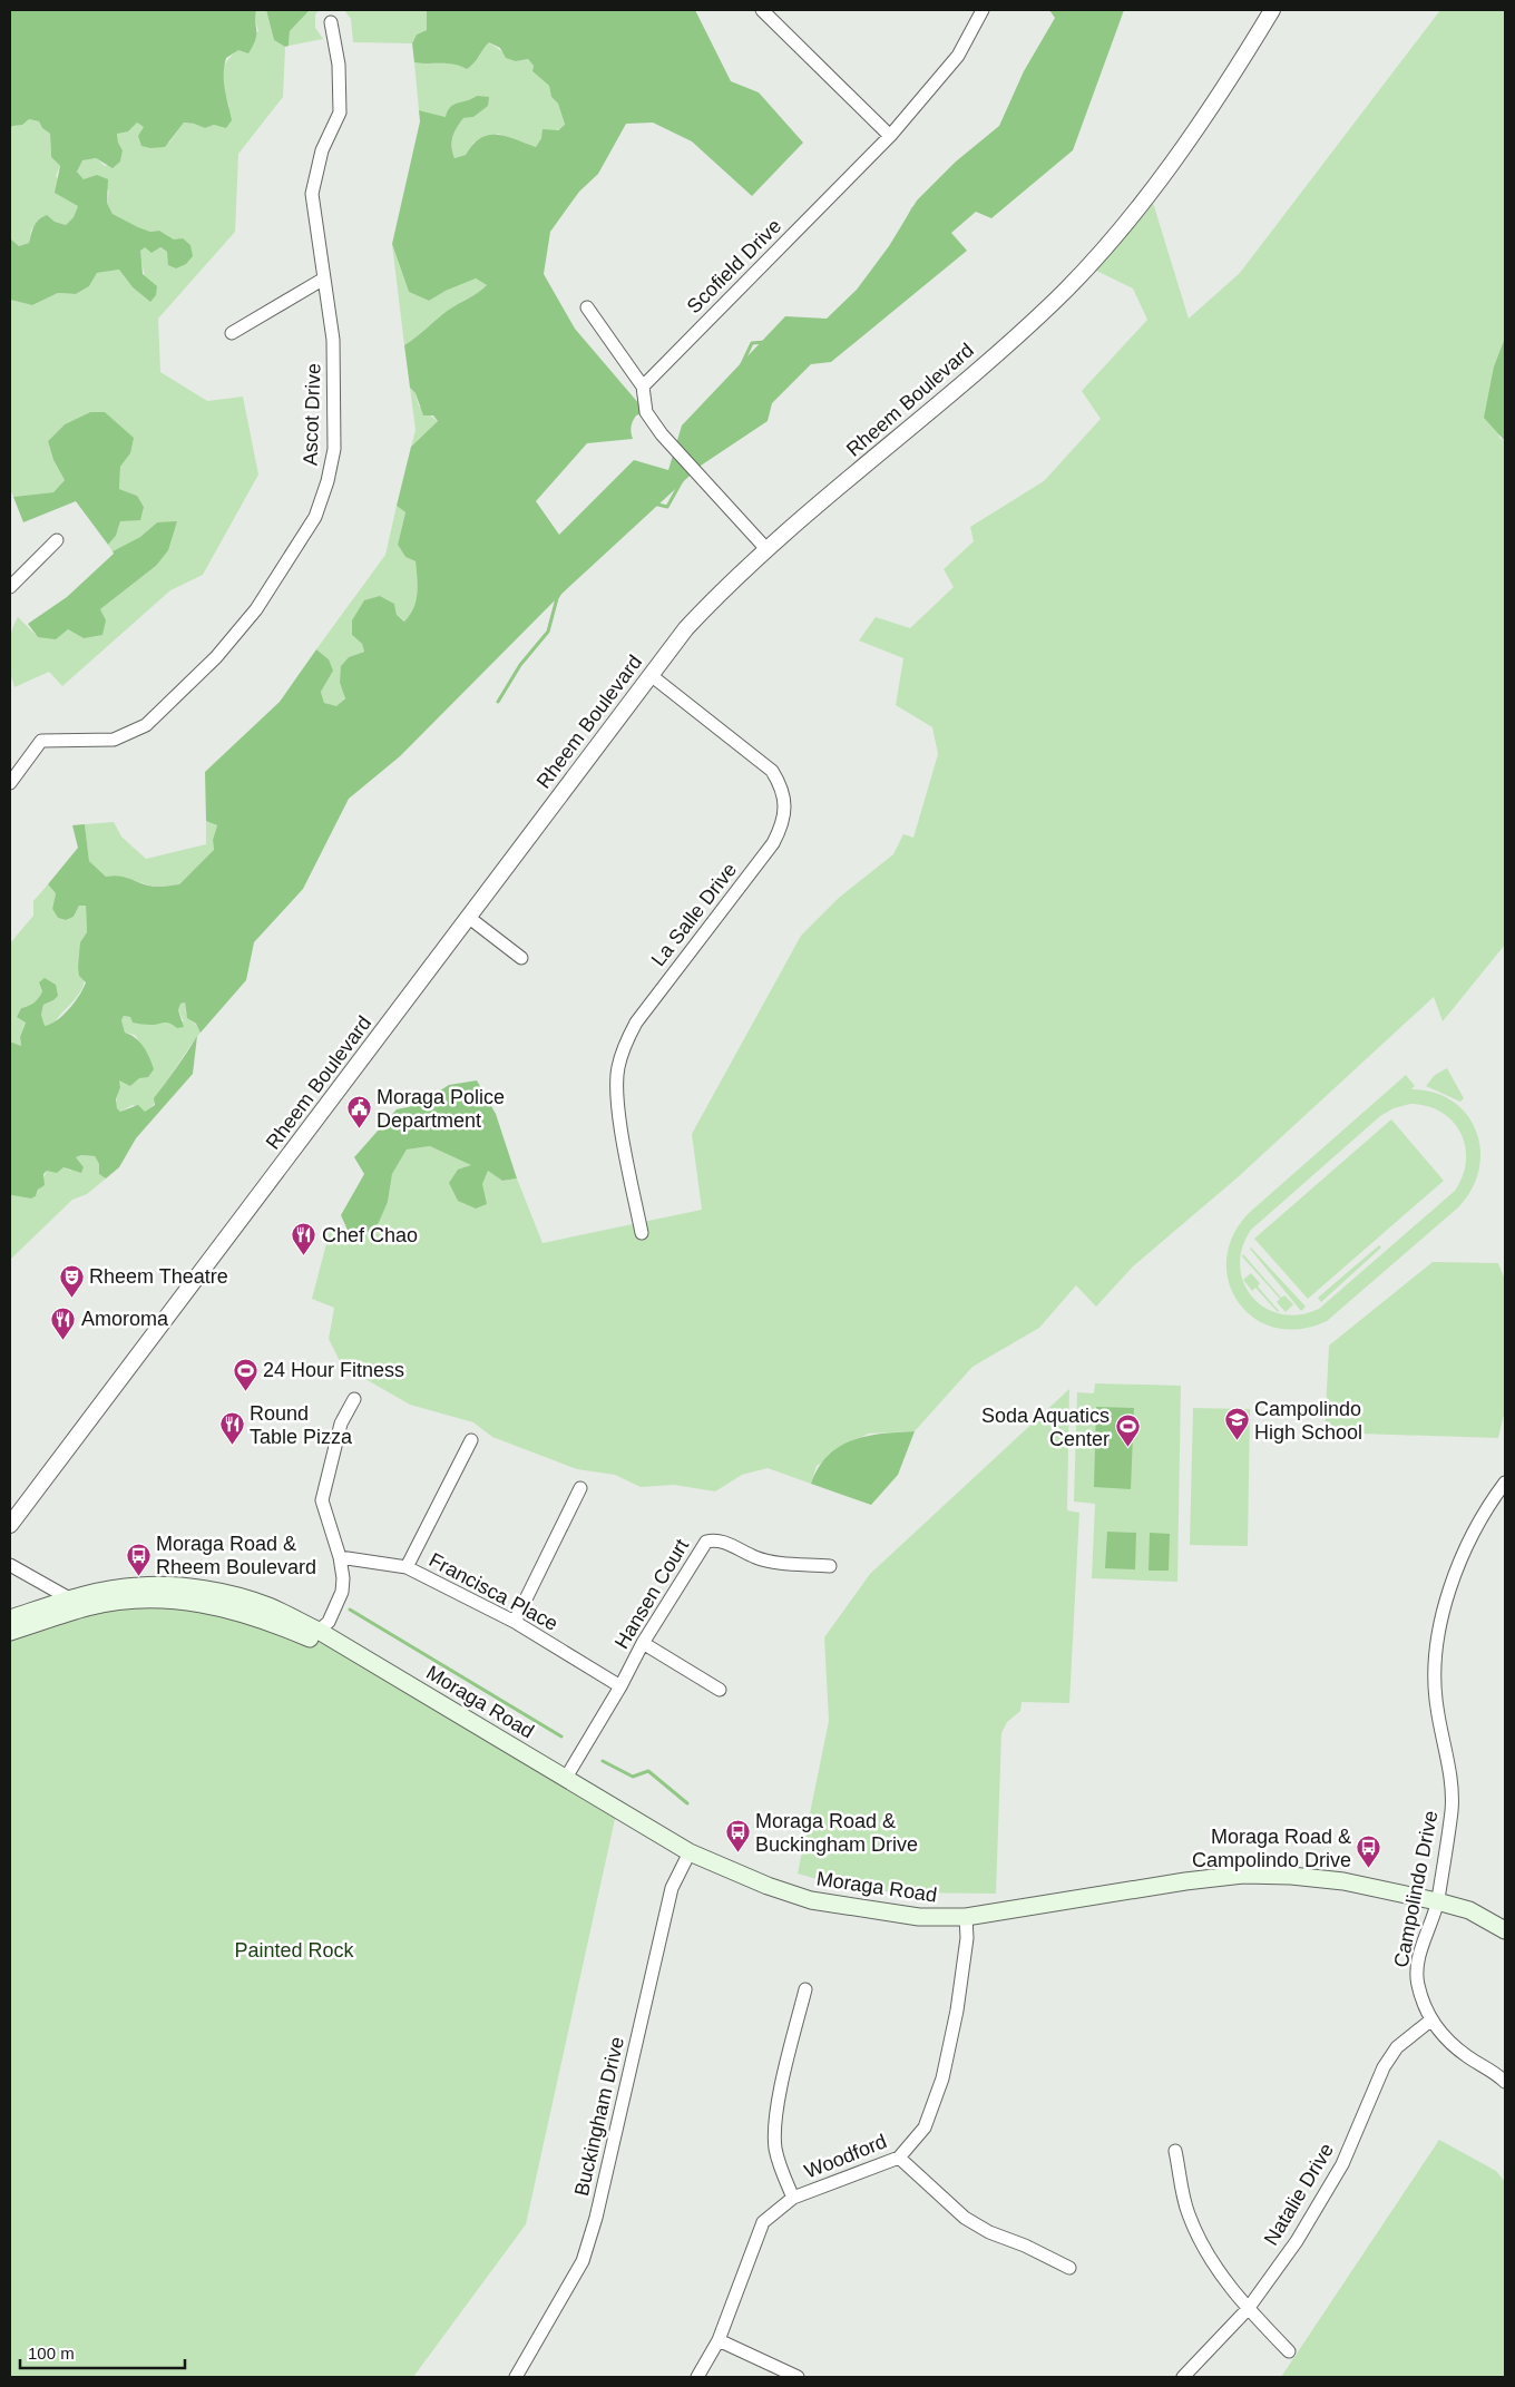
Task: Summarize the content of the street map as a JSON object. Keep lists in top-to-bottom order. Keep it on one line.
{"streets":{"main road":["Moraga Road"],"street":["Scofield Drive","Rheem Boulevard","Ascot Drive","La Salle Drive","Francisca Place","Hansen Court","Campolindo Drive","Buckingham Drive","Woodford","Natalie Drive"]},"crossings":[["Rheem Boulevard","La Salle Drive"],["Francisca Place","Hansen Court"],["Hansen Court","Moraga Road"],["Moraga Road","Campolindo Drive"],["Moraga Road","Buckingham Drive"],["Moraga Road","Woodford"],["Campolindo Drive","Natalie Drive"]],"parks":["Painted Rock"],"places":{"public building":["Moraga Police Department"],"restaurant":["Chef Chao","Amoroma","Round Table Pizza"],"theatre":["Rheem Theatre"],"sports":["24 Hour Fitness","Soda Aquatics Center"],"school or university":["Campolindo High School"],"bus stop":["Moraga Road & Rheem Boulevard","Moraga Road & Buckingham Drive","Moraga Road & Campolindo Drive"]},"scale_bar":"100 m"}
